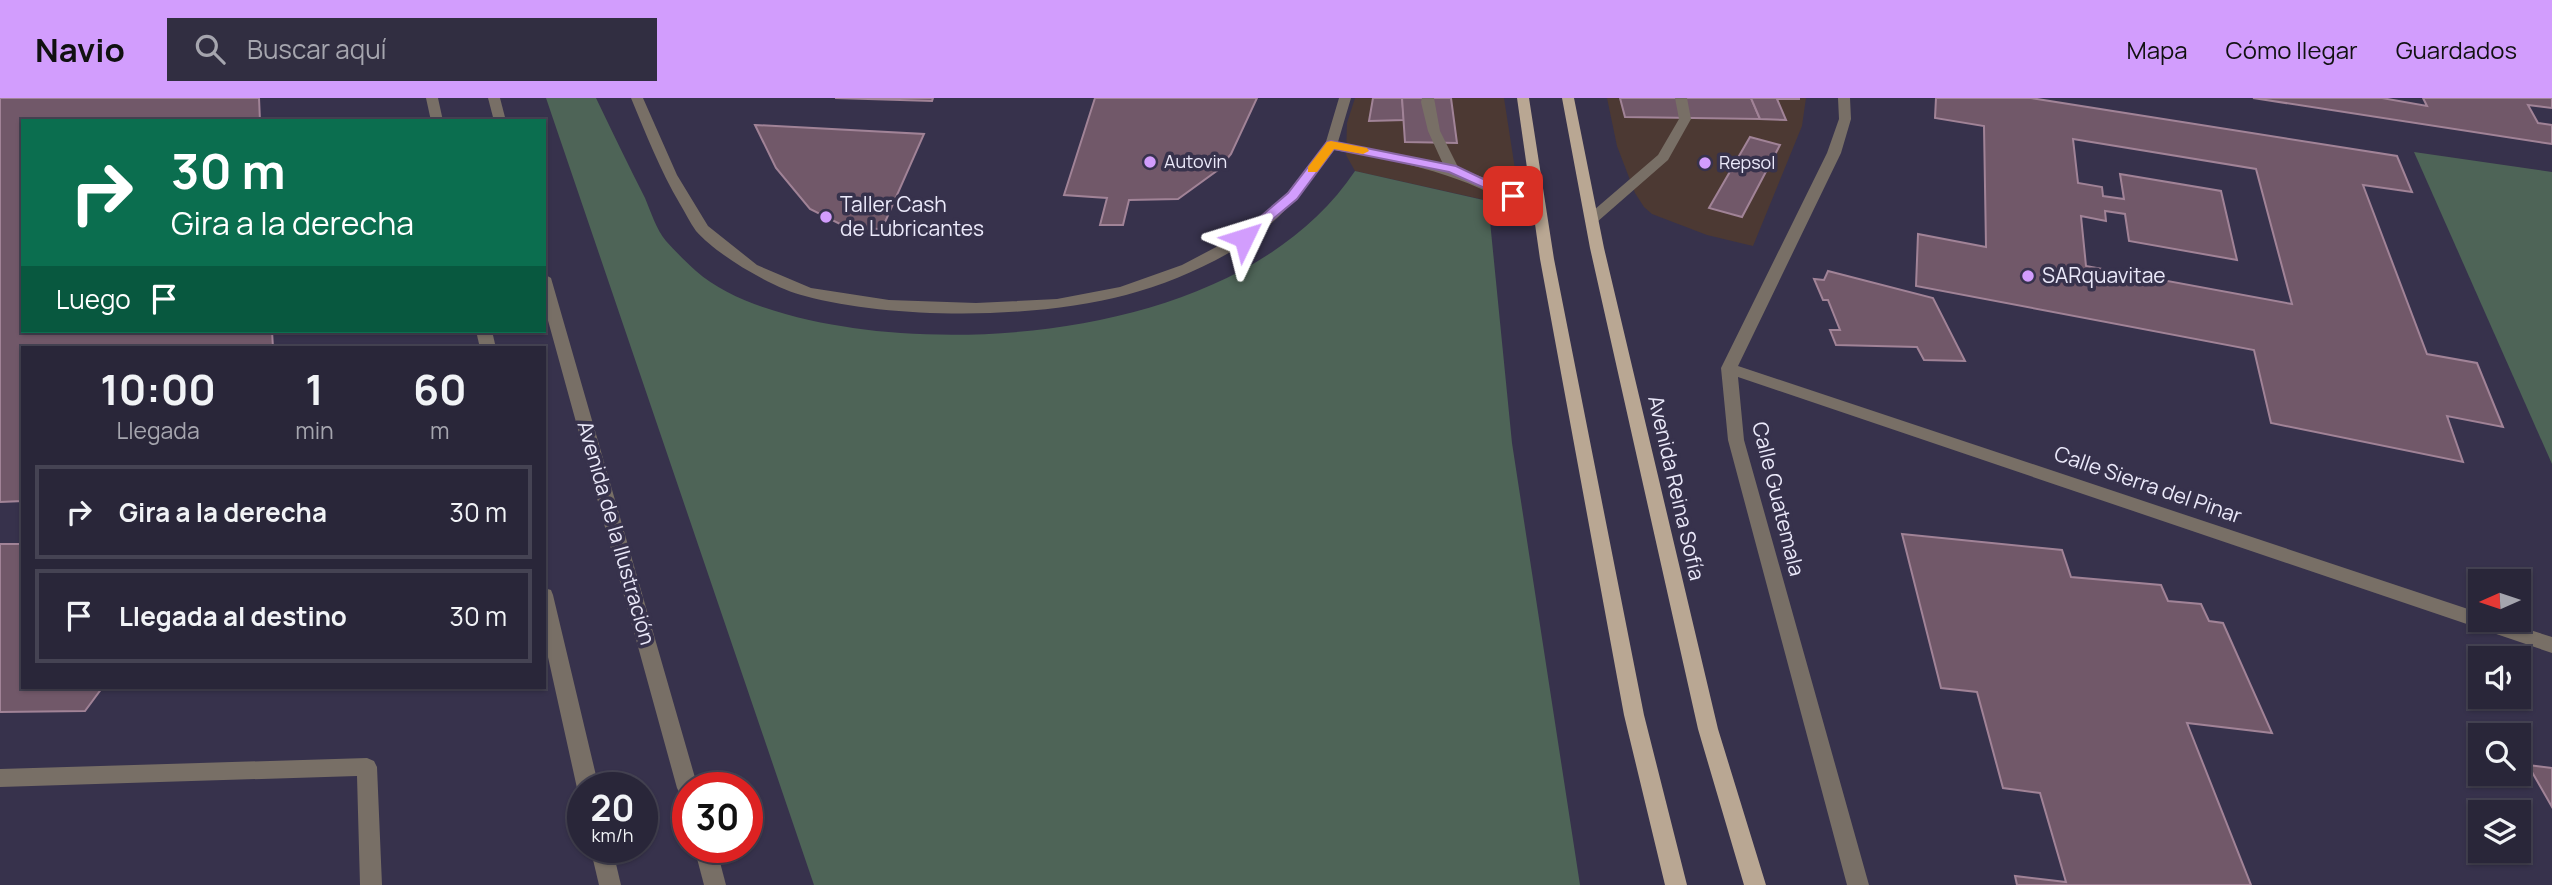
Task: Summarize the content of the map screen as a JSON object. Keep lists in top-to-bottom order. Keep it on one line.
{"streets":{"main road":["Avenida Reina Sofía"],"street":["Calle Sierra del Pinar","Calle Guatemala","Avenida de la Ilustración"]},"crossings":[["Calle Sierra del Pinar","Calle Guatemala"]],"places":["Autovin","Repsol","Taller Cash de Lubricantes","SARquavitae"],"north":"left","page":{"header":"Navio","search":"Buscar aquí","nav":["Mapa","Cómo llegar","Guardados"],"turn":["30 m","Gira a la derecha"],"then":"Luego","eta":["10:00","Llegada","1","min","60","m"],"list":[{"name":"Gira a la derecha","value":"30 m"},{"name":"Llegada al destino","value":"30 m"}],"speed":"20 km/h","limit":"30"}}
